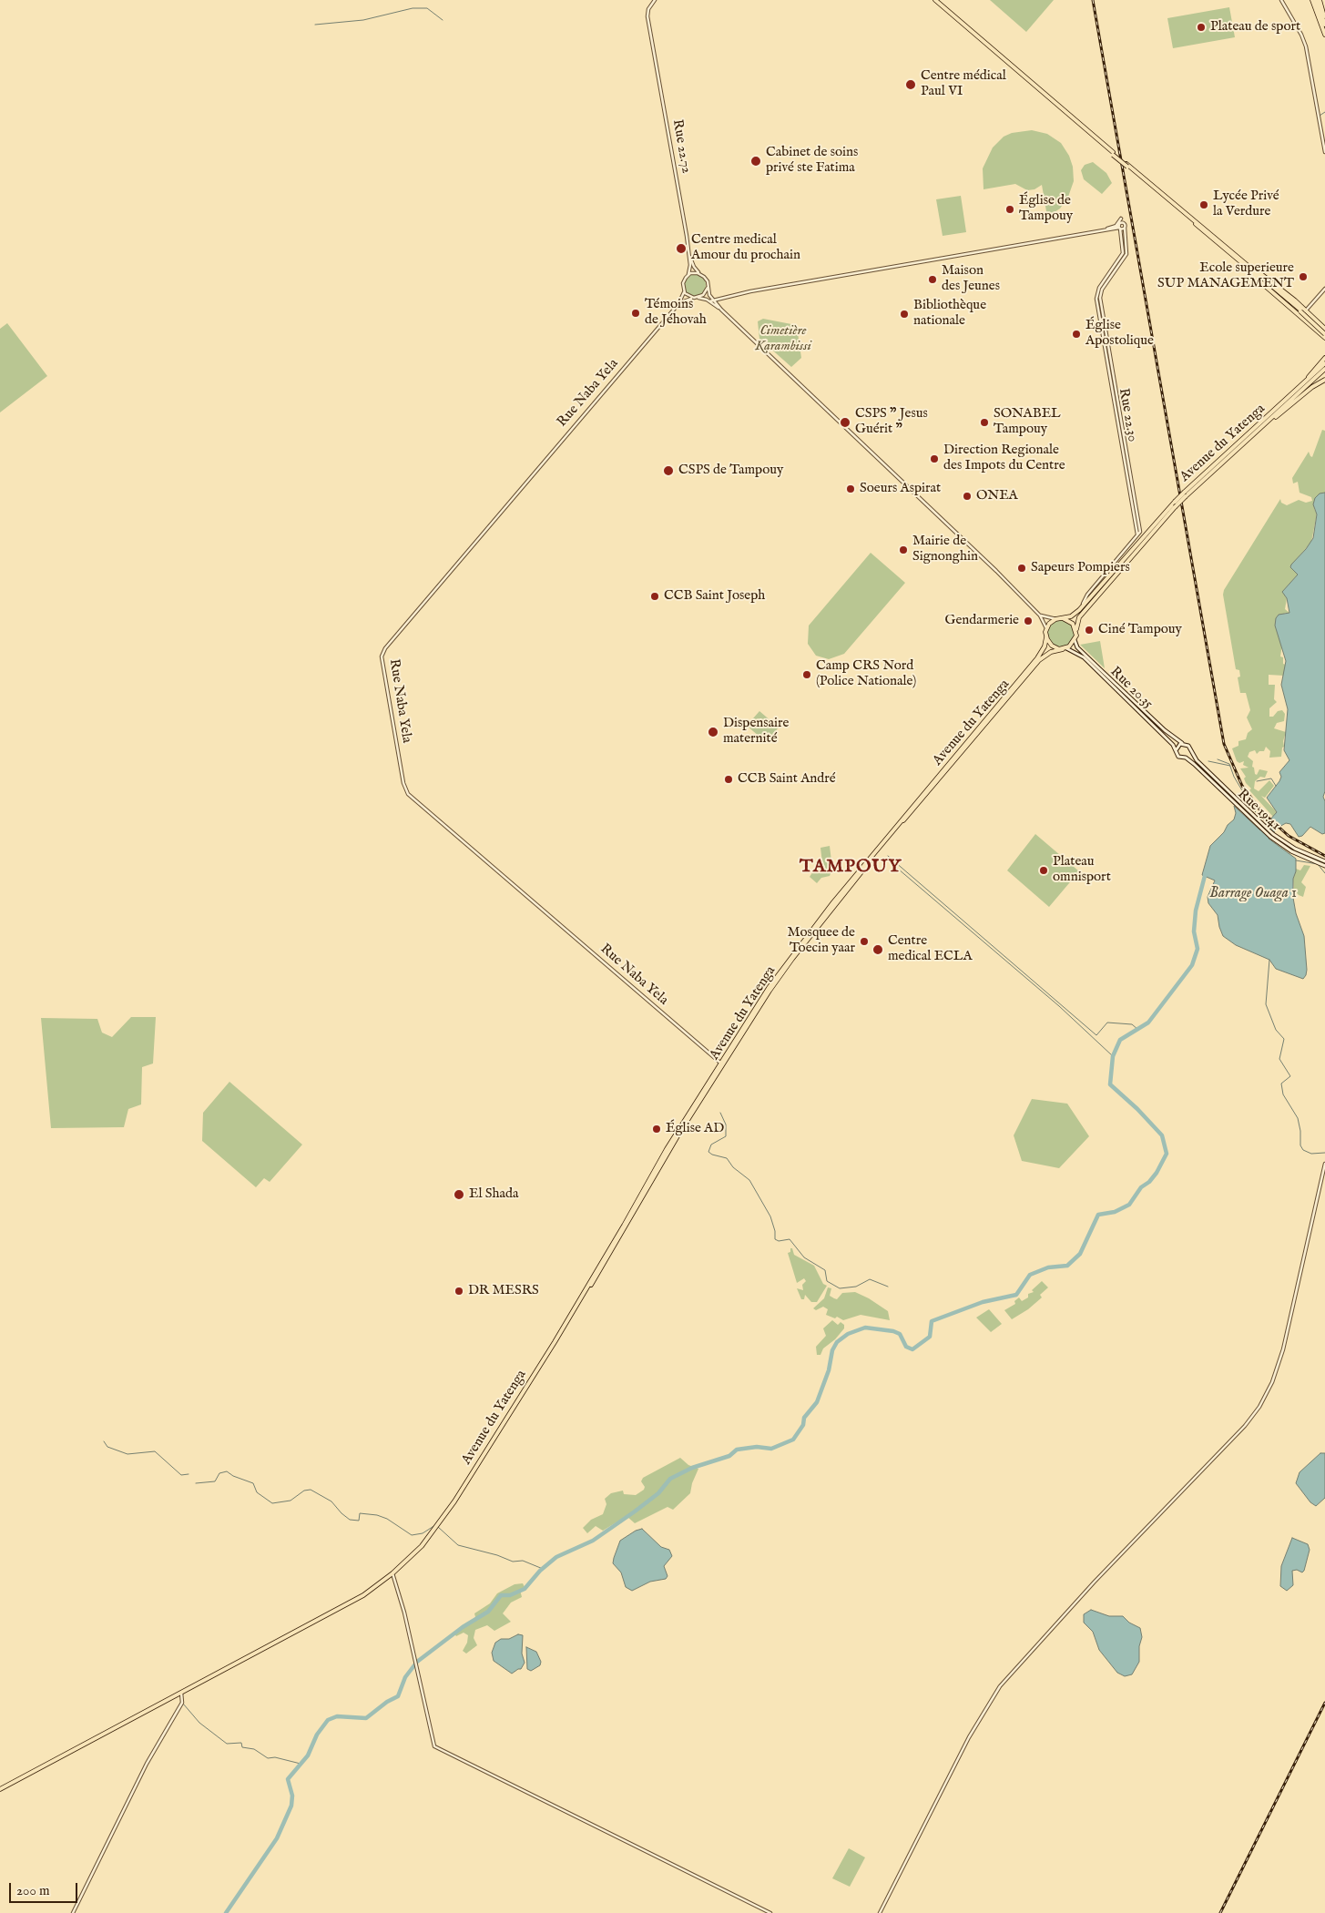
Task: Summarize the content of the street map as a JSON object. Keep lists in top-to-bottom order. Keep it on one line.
{"streets":{"main road":["Avenue du Yatenga","Rue 20.35","Rue 19.41"],"street":["Rue 22.72","Rue Naba Yela","Rue 22.30"]},"crossings":[["Rue 22.72","Rue Naba Yela"],["Rue Naba Yela","Avenue du Yatenga"],["Avenue du Yatenga","Rue 20.35"],["Rue 20.35","Rue 19.41"]],"districts":["TAMPOUY"],"water":["Barrage Ouaga 1"],"parks":["Cimetière Karambissi"],"places":["Plateau de sport","Centre médical Paul VI","Cabinet de soins privé ste Fatima","Lycée Privé la Verdure","Église de Tampouy","Centre medical Amour du prochain","Ecole superieure SUP MANAGEMENT","Maison des Jeunes","Témoins de Jéhovah","Bibliothèque nationale","Église Apostolique","CSPS \" Jesus Guérit \"","SONABEL Tampouy","Direction Regionale des Impots du Centre","CSPS de Tampouy","Soeurs Aspirat","ONEA","Mairie de Signonghin","Sapeurs Pompiers","CCB Saint Joseph","Gendarmerie","Ciné Tampouy","Camp CRS Nord (Police Nationale)","Dispensaire maternité","CCB Saint André","Plateau omnisport","Mosquee de Toecin yaar","Centre medical ECLA","Église AD","El Shada","DR MESRS"],"scale_bar":"200 m"}
